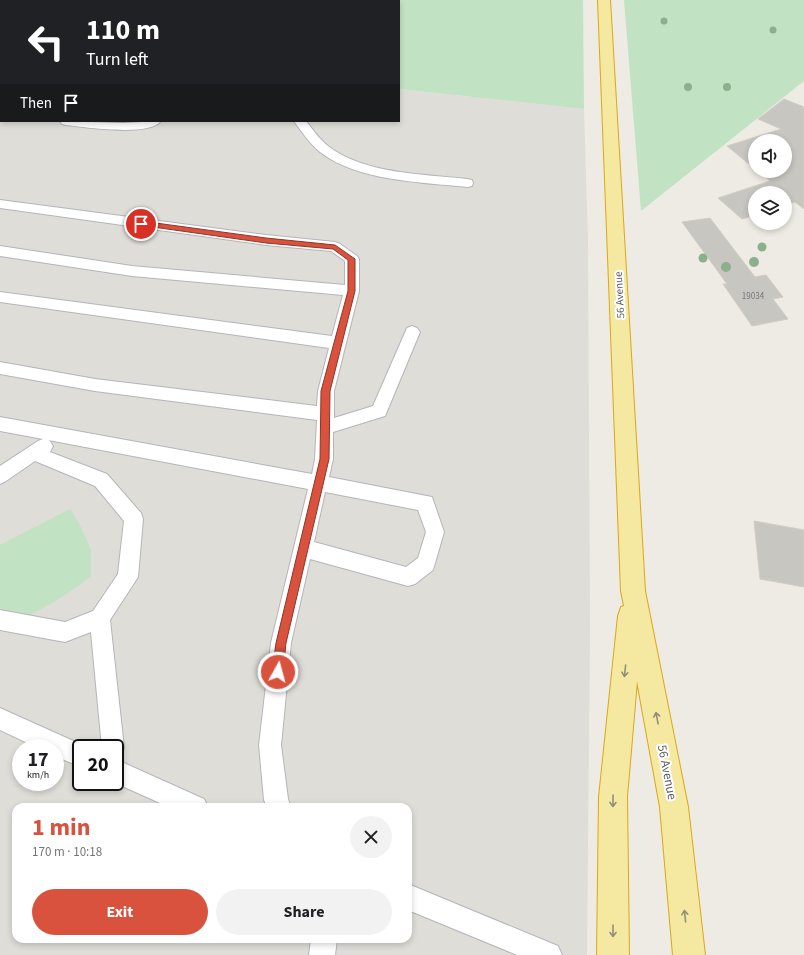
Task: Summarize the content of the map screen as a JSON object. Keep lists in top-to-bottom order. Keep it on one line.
{"streets":{"highway":["56 Avenue"]},"house_numbers":["19034"],"page":{"turn":["110 m","Turn left"],"then":"Then","speed":"17 km/h","limit":"20","heading":["1 min","170 m · 10:18"],"buttons":["Exit","Share"]}}
